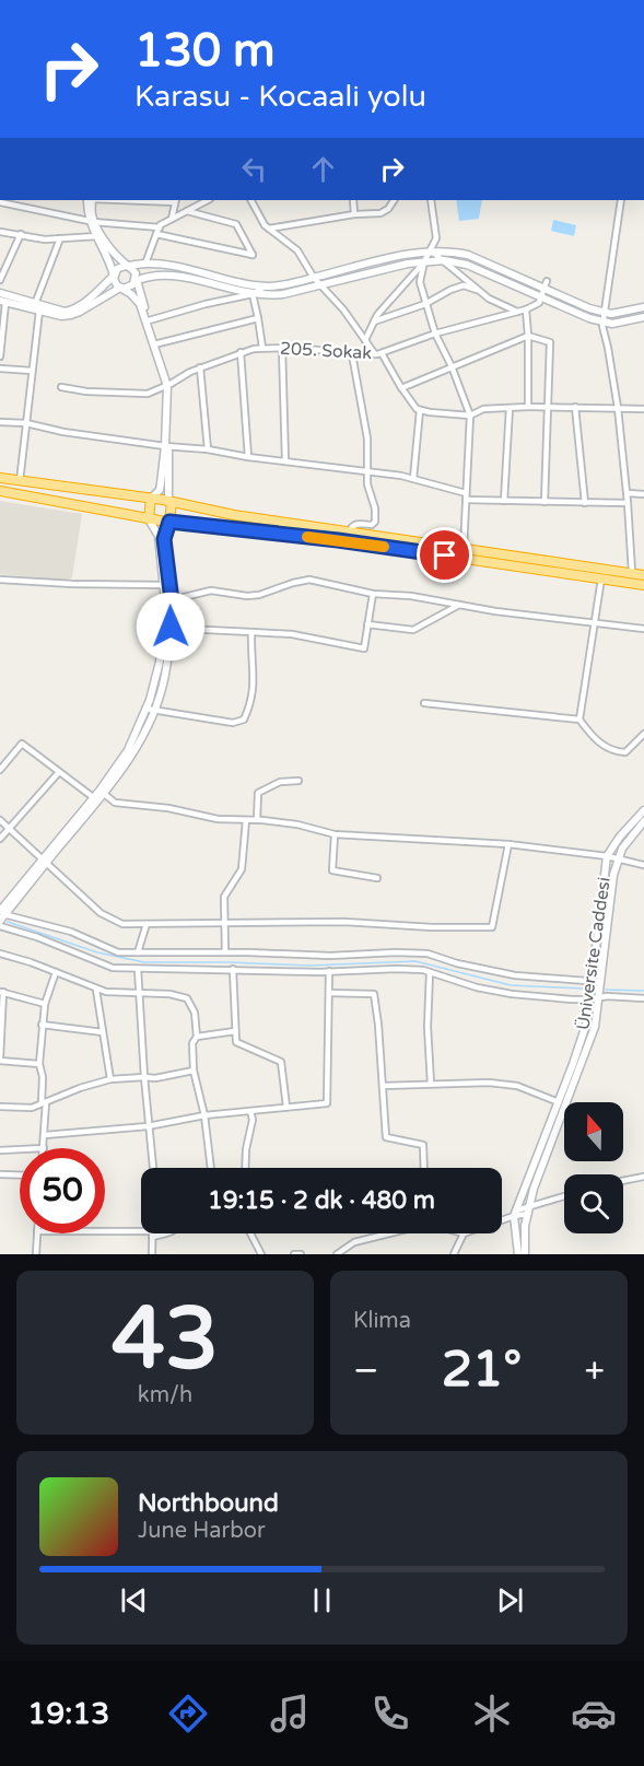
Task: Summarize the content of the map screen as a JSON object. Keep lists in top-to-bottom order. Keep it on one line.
{"streets":{"main road":["Üniversite Caddesi"],"street":["205. Sokak"]},"north":"top","page":{"turn":["130 m","Karasu - Kocaali yolu"],"limit":"50","trip":"19:15 · 2 dk · 480 m","tile":[["43","km/h"],"Klima"],"heat":["−","21°","+"],"song":["Northbound","June Harbor"],"tabs":"19:13"}}
